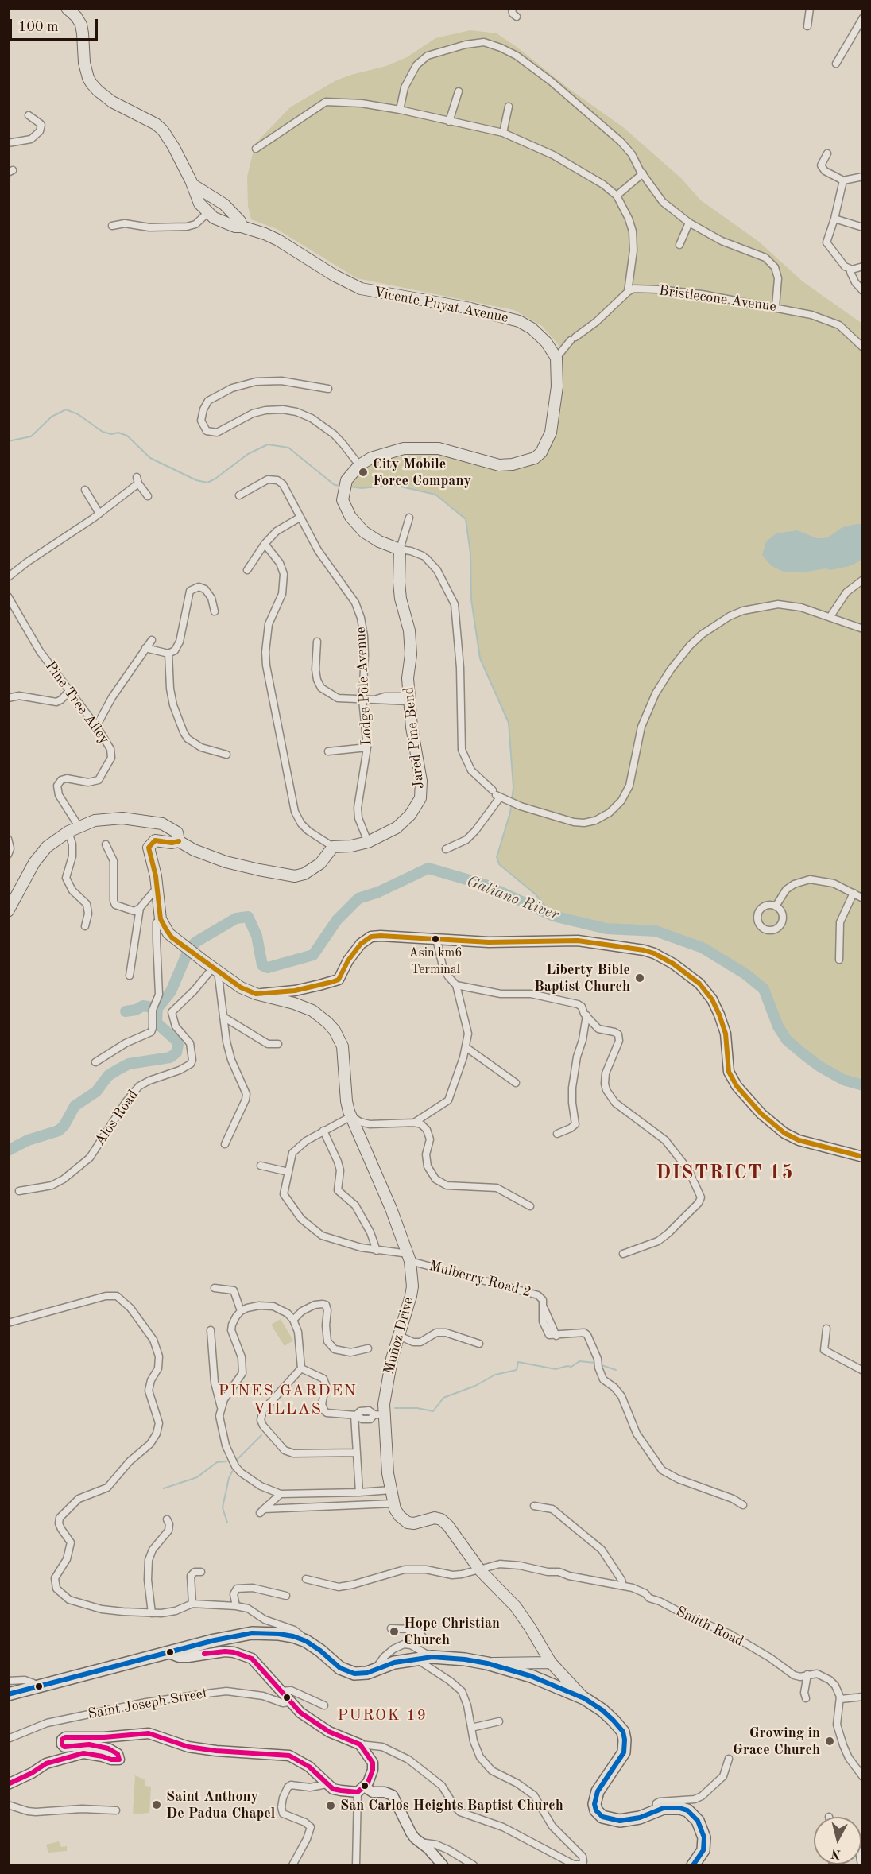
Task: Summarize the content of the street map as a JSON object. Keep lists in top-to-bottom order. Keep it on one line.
{"streets":{"main road":["Vicente Puyat Avenue","Jared Pine Bend","Muñoz Drive"],"street":["Bristlecone Avenue","Lodge Pole Avenue","Pine Tree Alley","Alos Road","Mulberry Road 2","Smith Road","Saint Joseph Street"]},"crossings":[["Lodge Pole Avenue","Jared Pine Bend"],["Alos Road","Muñoz Drive"],["Mulberry Road 2","Muñoz Drive"],["Muñoz Drive","Smith Road"]],"districts":["DISTRICT 15","PINES GARDEN VILLAS","PUROK 19"],"water":["Galiano River"],"places":["City Mobile Force Company","Asin km6 Terminal","Liberty Bible Baptist Church","Hope Christian Church","Growing in Grace Church","Saint Anthony De Padua Chapel","San Carlos Heights Baptist Church"],"scale_bar":"100 m","north":"bottom"}
